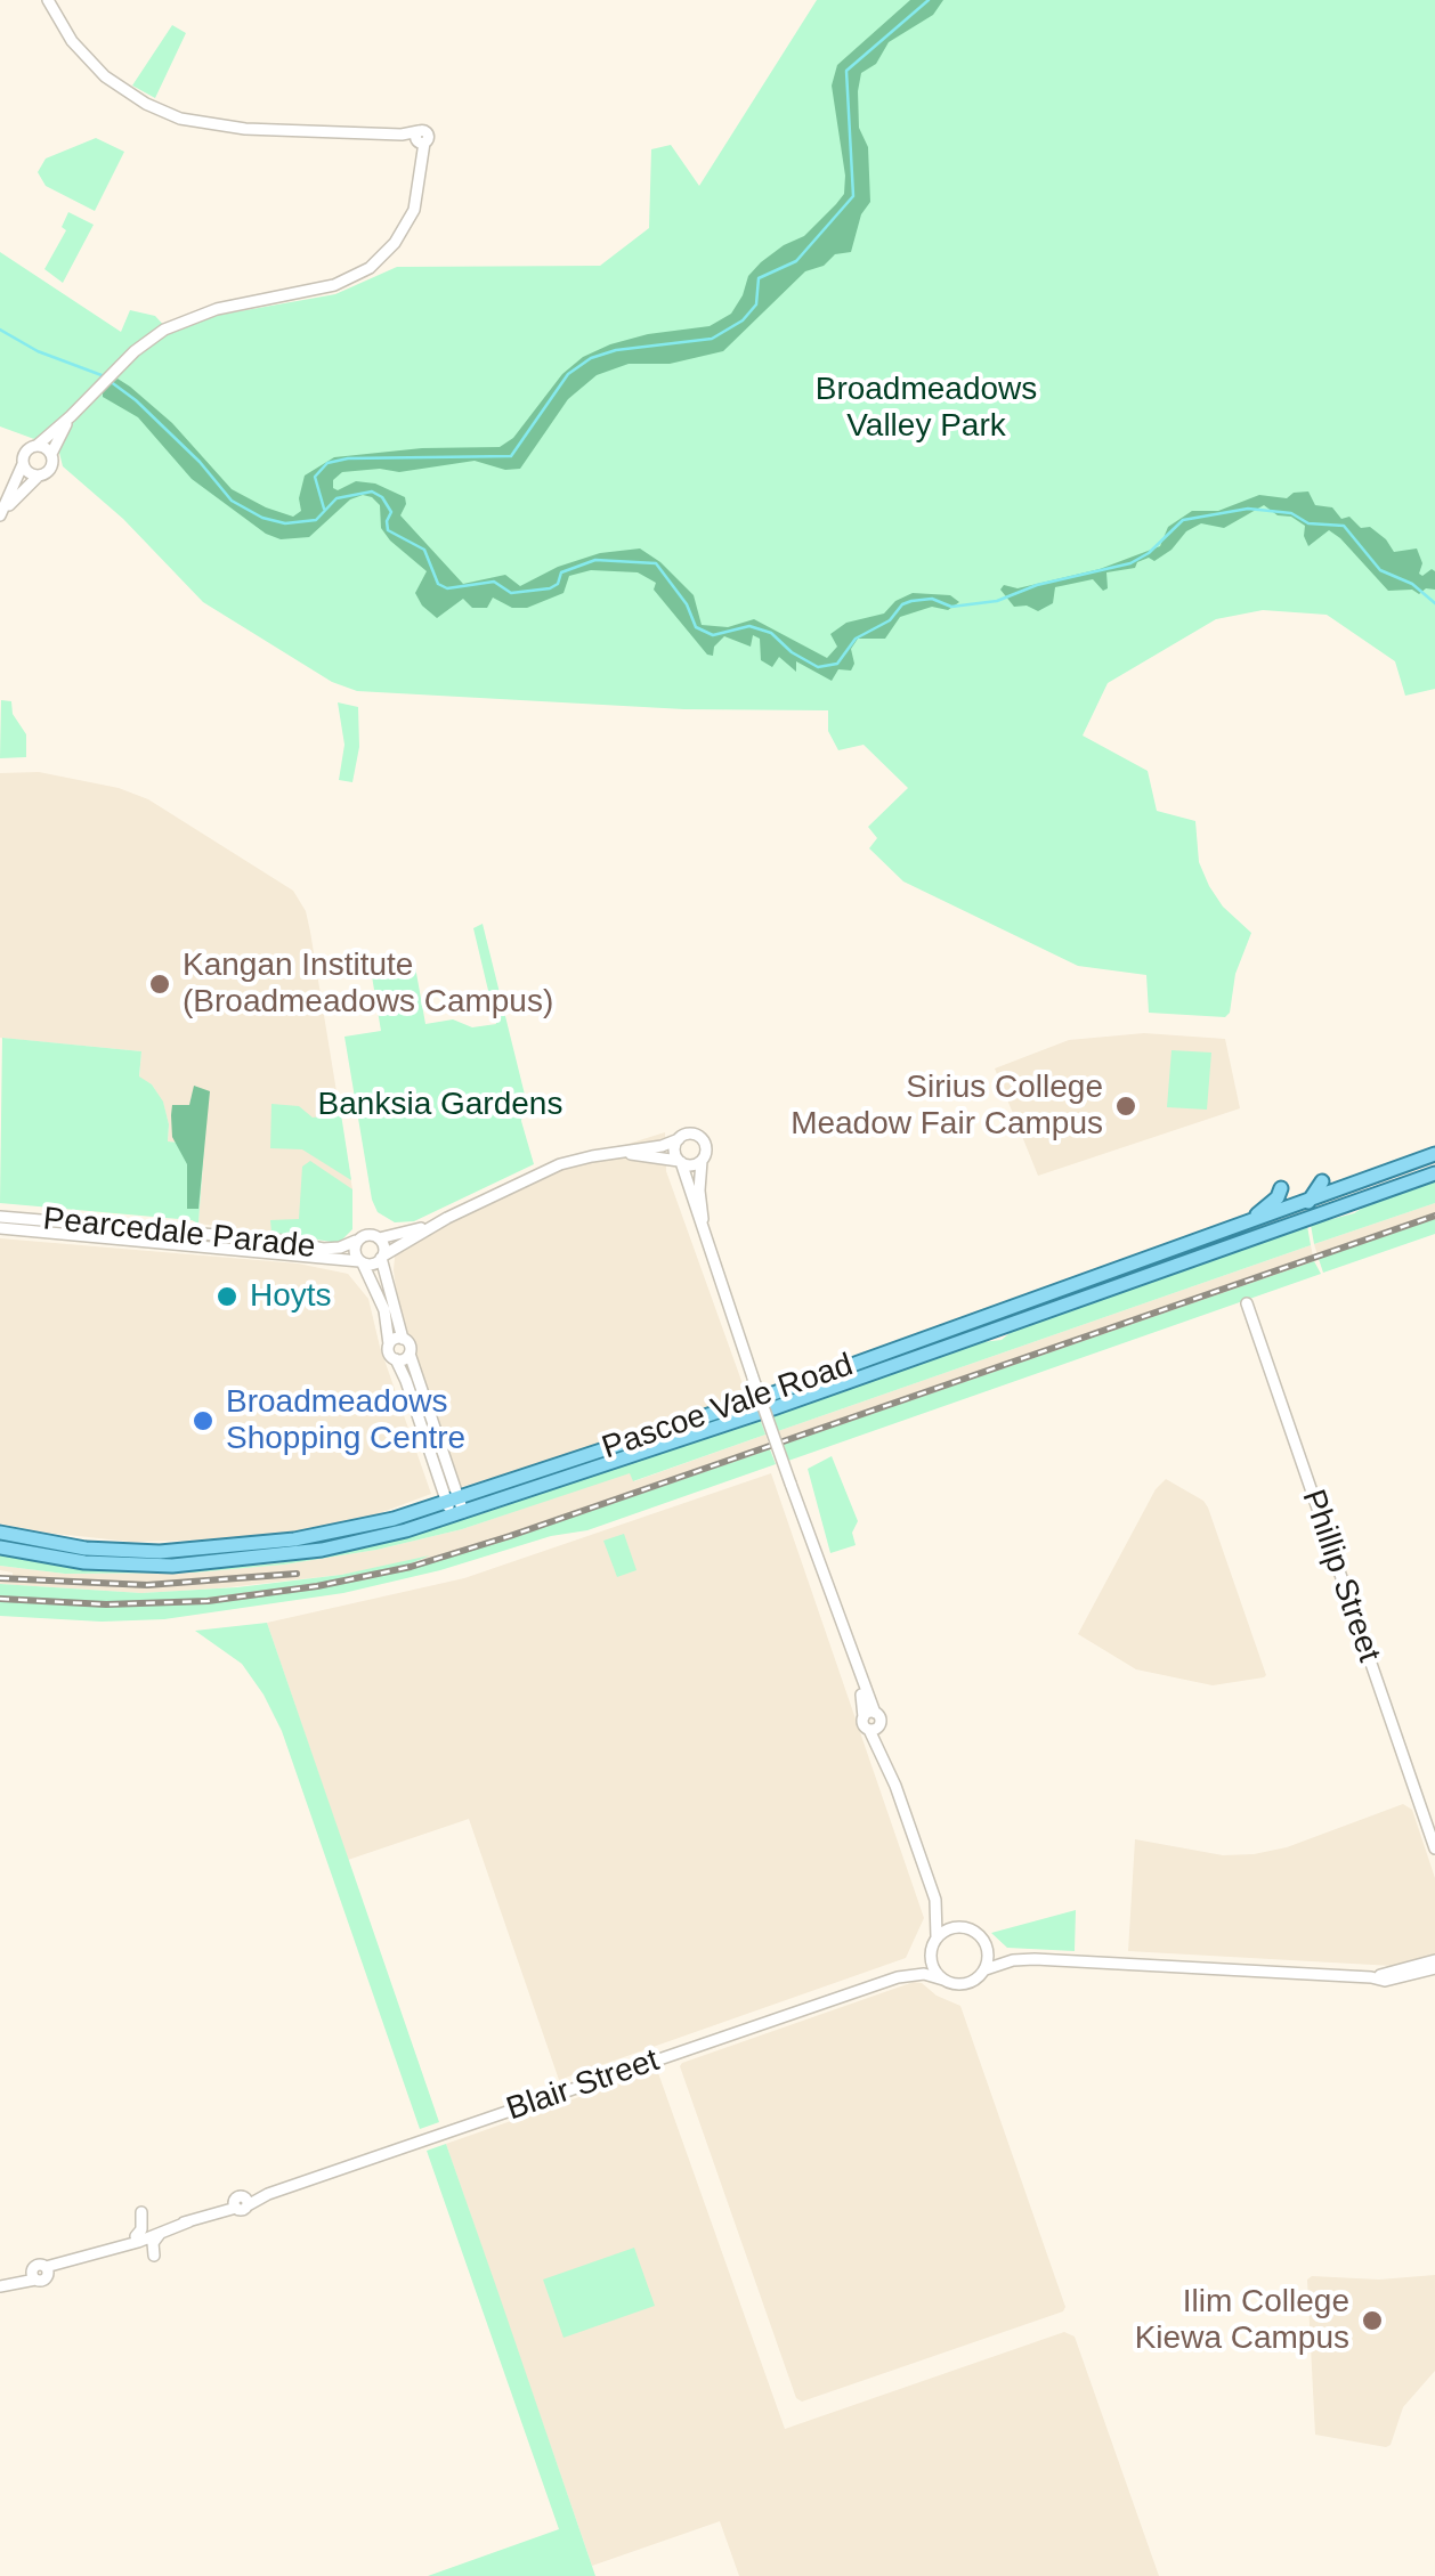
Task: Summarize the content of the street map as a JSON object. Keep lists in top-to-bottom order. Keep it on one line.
{"streets":{"main road":["Pascoe Vale Road"],"street":["Pearcedale Parade","Phillip Street","Blair Street"]},"parks":["Broadmeadows Valley Park","Banksia Gardens"],"places":["Kangan Institute (Broadmeadows Campus)","Sirius College Meadow Fair Campus","Hoyts","Broadmeadows Shopping Centre","Ilim College Kiewa Campus"]}
